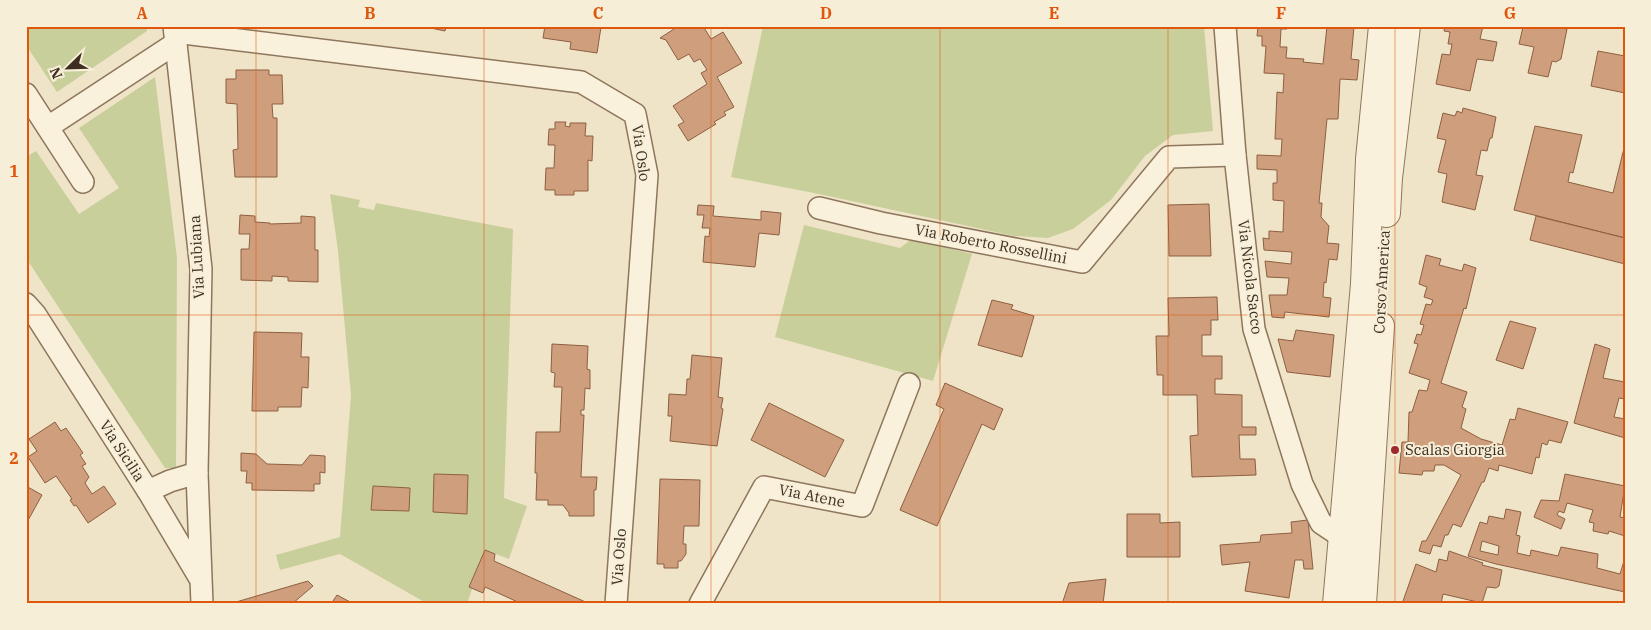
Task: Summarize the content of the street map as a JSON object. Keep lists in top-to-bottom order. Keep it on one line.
{"streets":{"street":["Via Oslo","Via Roberto Rossellini","Via Lubiana","Via Nicola Sacco","Corso America","Via Sicilia","Via Atene"]},"crossings":[["Via Oslo","Via Lubiana"],["Via Roberto Rossellini","Via Nicola Sacco"],["Via Lubiana","Via Sicilia"],["Via Nicola Sacco","Corso America"]],"places":["Scalas Giorgia"],"north":"bottom left","grid":{"columns":["A","B","C","D","E","F","G"],"rows":["1","2"]}}
